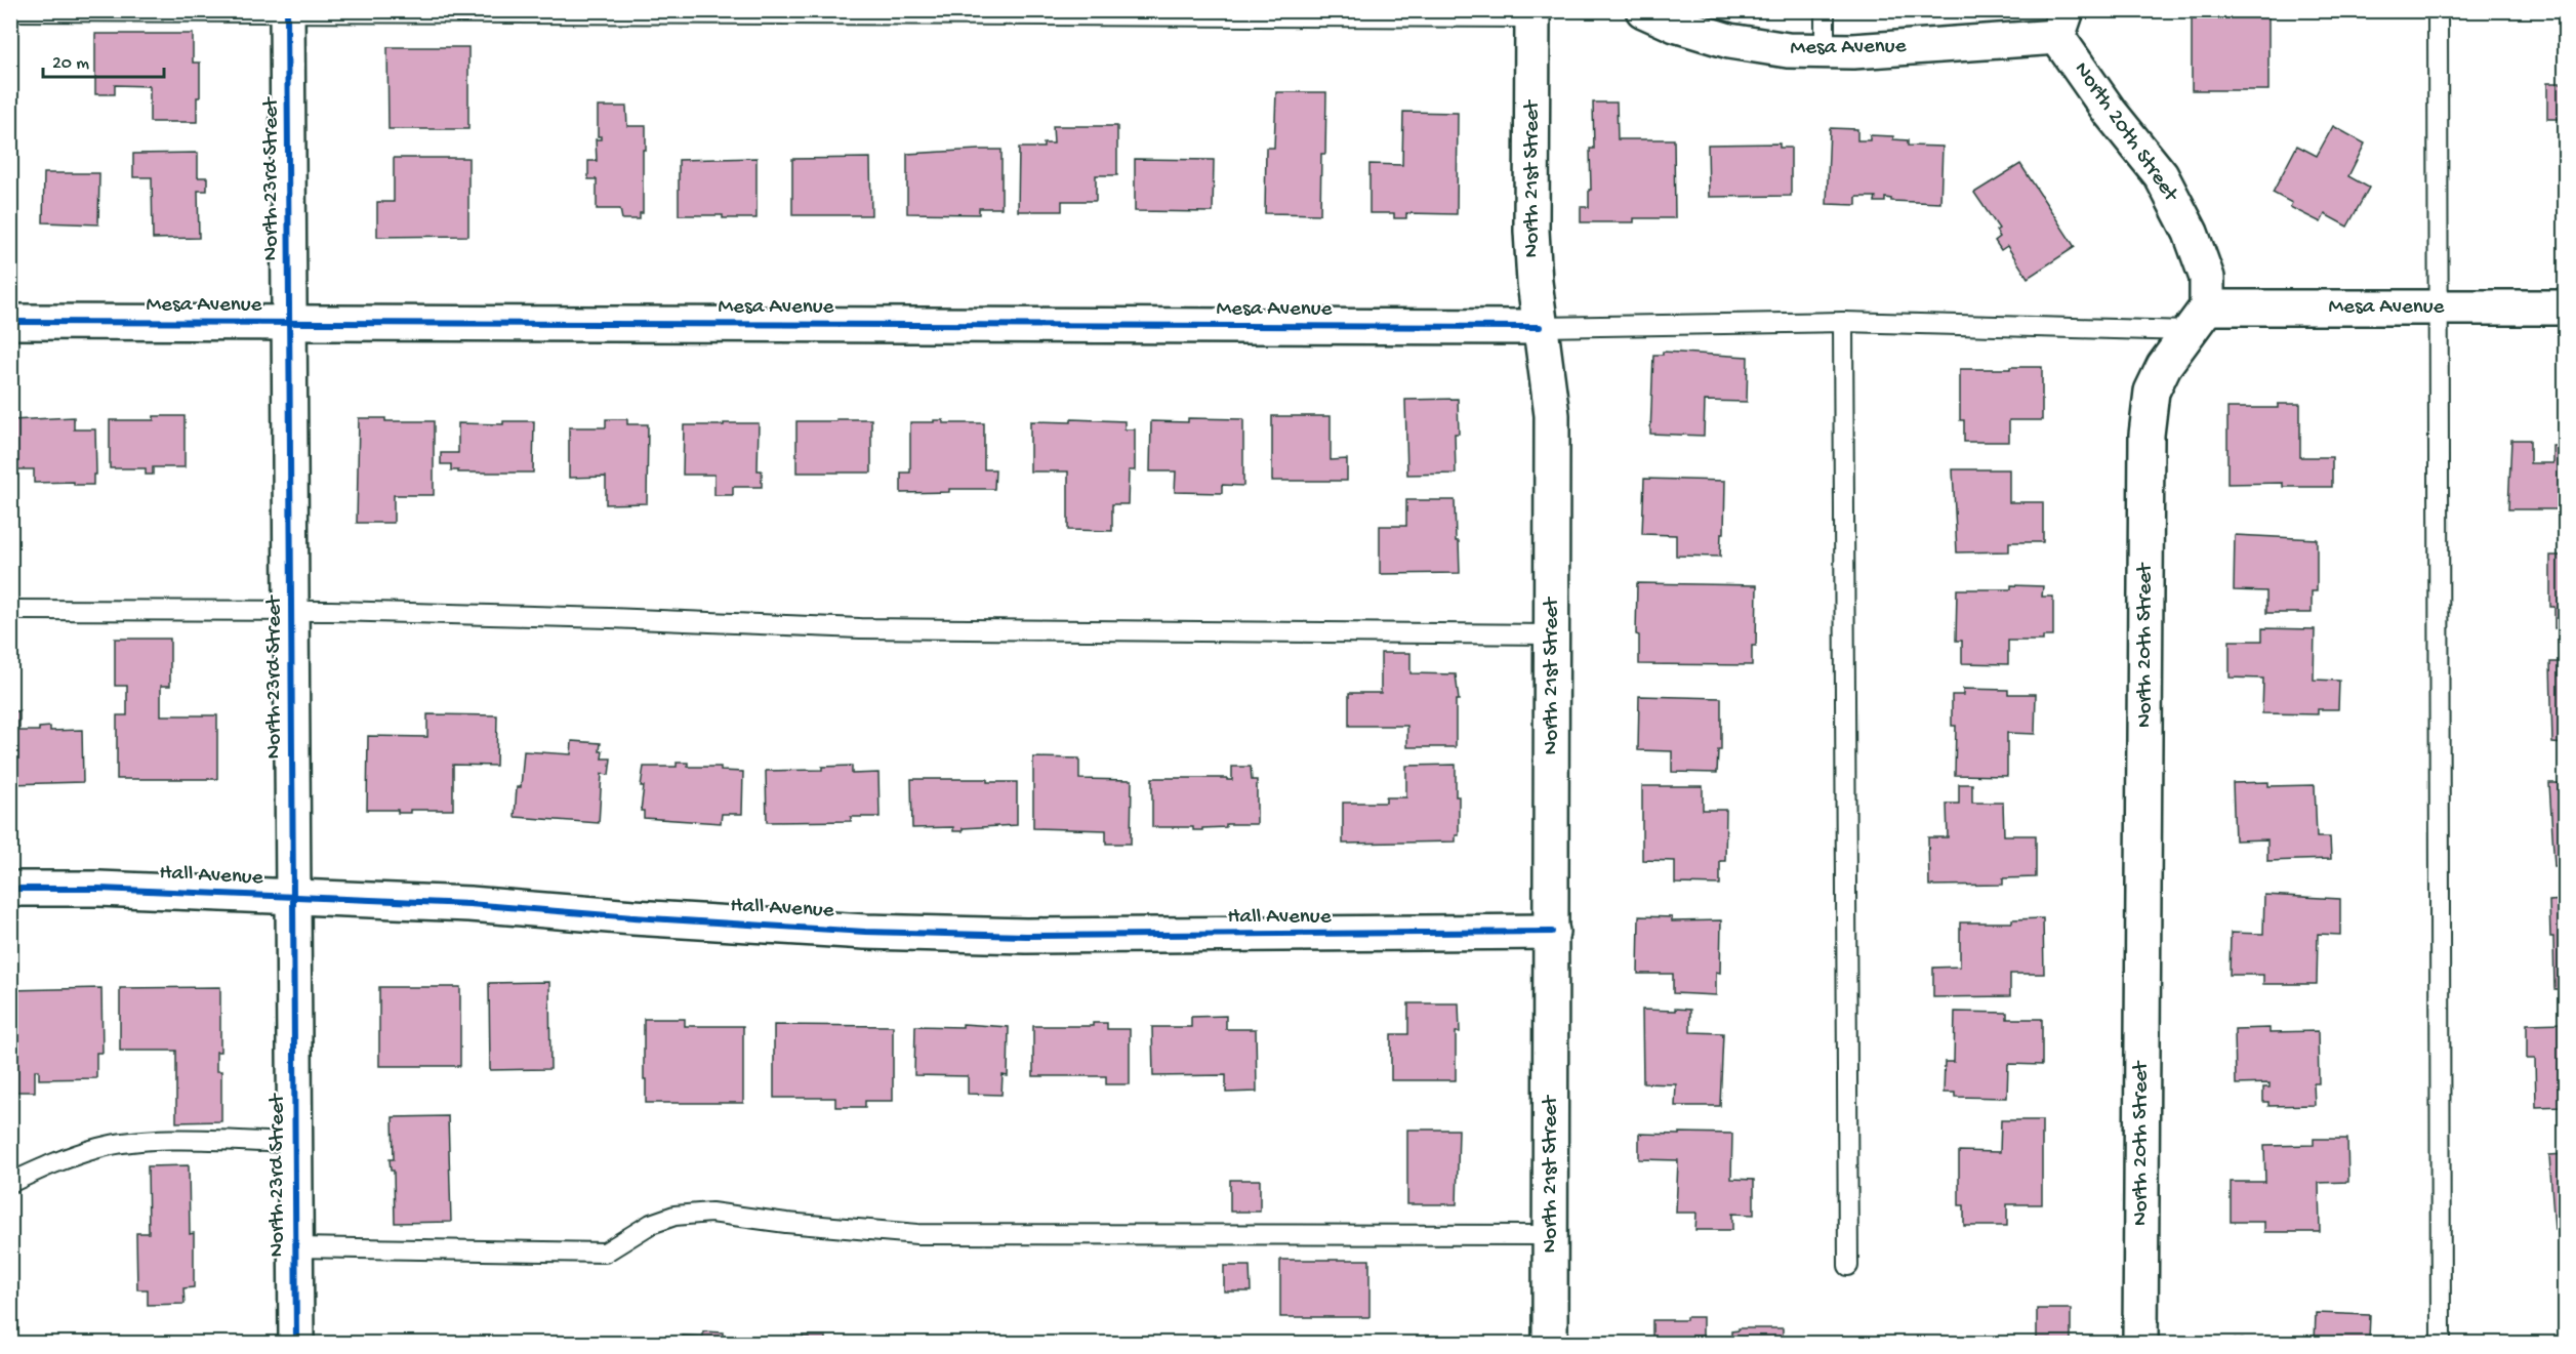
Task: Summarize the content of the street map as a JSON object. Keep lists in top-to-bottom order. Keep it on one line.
{"streets":{"street":["Mesa Avenue","North 20th Street","North 23rd Street","North 21st Street","Hall Avenue"]},"crossings":[["Mesa Avenue","North 20th Street"],["Mesa Avenue","North 23rd Street"],["Mesa Avenue","North 21st Street"],["North 23rd Street","Hall Avenue"],["North 21st Street","Hall Avenue"]],"scale_bar":"20 m"}
